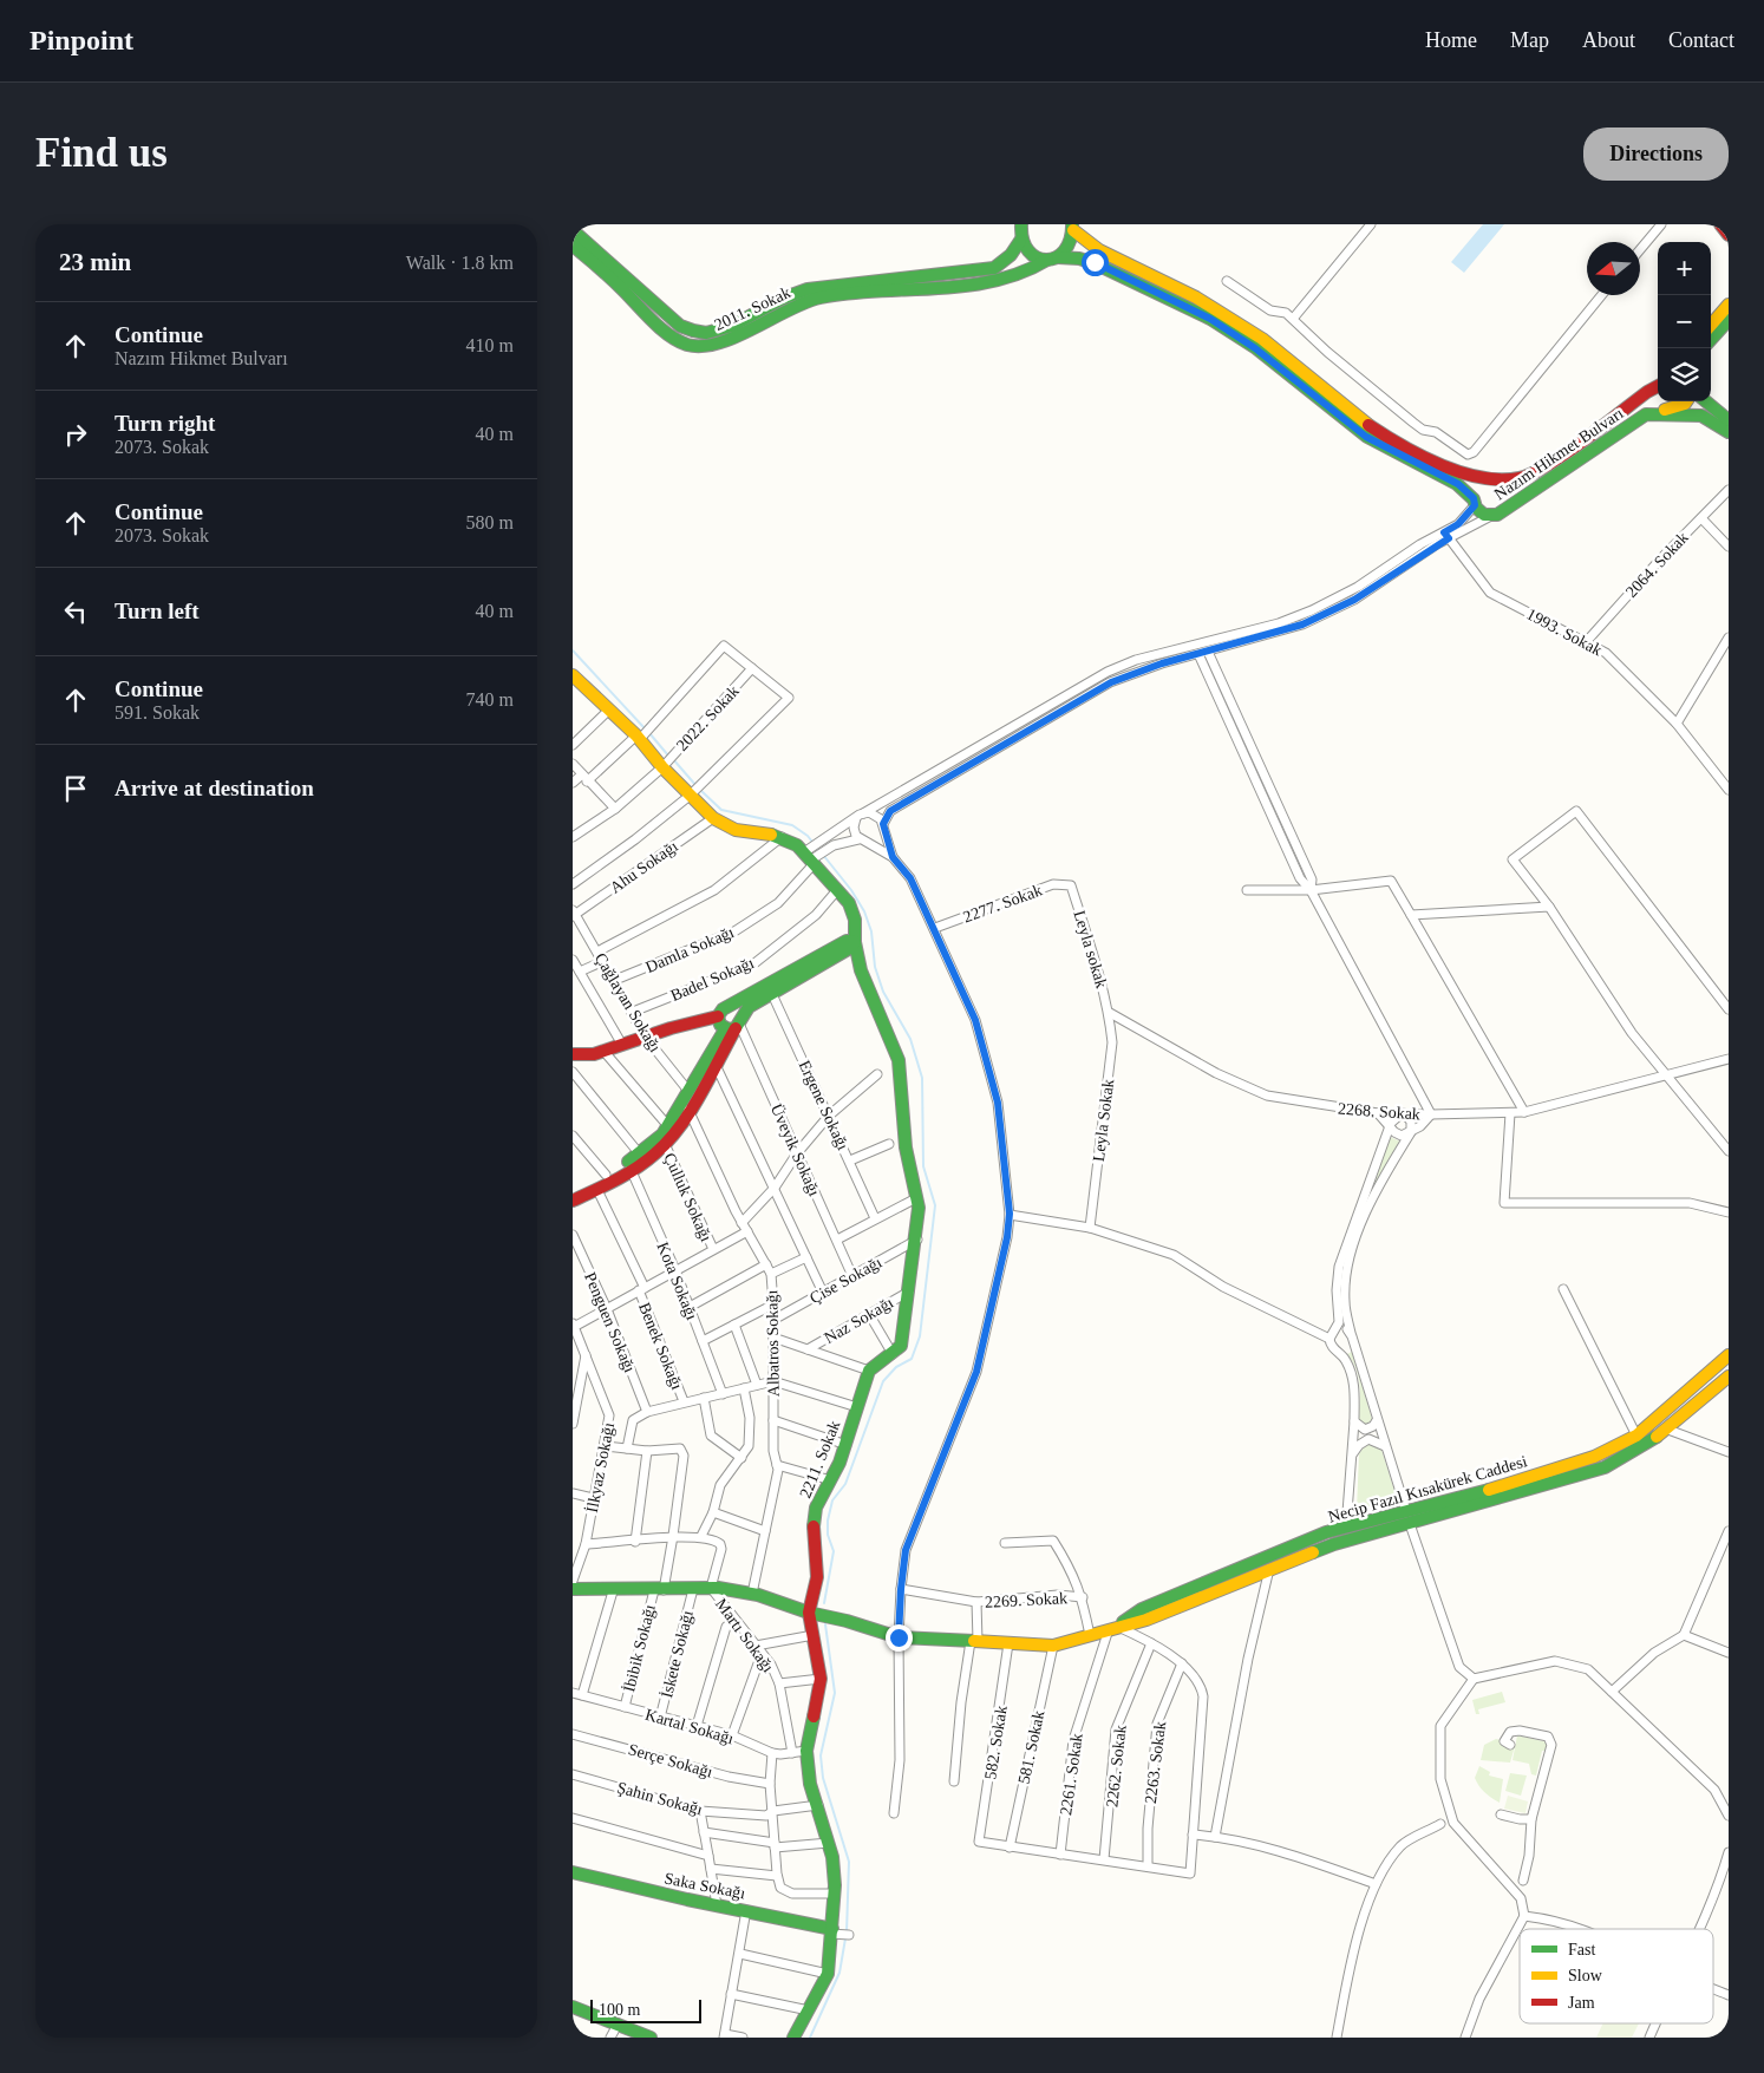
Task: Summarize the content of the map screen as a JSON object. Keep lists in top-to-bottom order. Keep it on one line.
{"streets":{"street":["2011. Sokak","Nazım Hikmet Bulvarı","2064. Sokak","1993. Sokak","2022. Sokak","Ahu Sokağı","2277. Sokak","Damla Sokağı","Leyla sokak","Badel Sokağı","Çağlayan Sokağı","Ergene Sokağı","2268. Sokak","Leyla Sokak","Üveyik Sokağı","Çulluk Sokağı","Çise Sokağı","Kota Sokağı","Naz Sokağı","Penguen Sokağı","Albatros Sokağı","Benek Sokağı","2211. Sokak","İlkyaz Sokağı","Necip Fazıl Kısakürek Caddesi","2269. Sokak","Martı Sokağı","İbibik Sokağı","İskete Sokağı","Kartal Sokağı","582. Sokak","581. Sokak","Serçe Sokağı","2263. Sokak","2262. Sokak","2261. Sokak","Şahin Sokağı","Saka Sokağı"]},"crossings":[["2011. Sokak","Nazım Hikmet Bulvarı"],["2064. Sokak","1993. Sokak"],["Ahu Sokağı","Çağlayan Sokağı"],["2277. Sokak","Leyla sokak"],["Damla Sokağı","Çağlayan Sokağı"],["Leyla sokak","2268. Sokak"],["Leyla sokak","Leyla Sokak"],["Badel Sokağı","Çağlayan Sokağı"],["2268. Sokak","Leyla Sokak"],["Üveyik Sokağı","Çise Sokağı"],["Çise Sokağı","Albatros Sokağı"],["Albatros Sokağı","Necip Fazıl Kısakürek Caddesi"],["2211. Sokak","Necip Fazıl Kısakürek Caddesi"],["2211. Sokak","Kartal Sokağı"],["2211. Sokak","Şahin Sokağı"],["2211. Sokak","Saka Sokağı"],["Necip Fazıl Kısakürek Caddesi","Martı Sokağı"],["Necip Fazıl Kısakürek Caddesi","İbibik Sokağı"],["Necip Fazıl Kısakürek Caddesi","İskete Sokağı"],["Necip Fazıl Kısakürek Caddesi","582. Sokak"],["Necip Fazıl Kısakürek Caddesi","581. Sokak"],["Necip Fazıl Kısakürek Caddesi","2261. Sokak"],["Martı Sokağı","Kartal Sokağı"],["İbibik Sokağı","Kartal Sokağı"],["İskete Sokağı","Kartal Sokağı"],["582. Sokak","581. Sokak"]],"legend":["Fast","Slow","Jam"],"scale_bar":"100 m","north":"left","page":{"header":"Pinpoint","nav":["Home","Map","About","Contact"],"buttons":"Directions","title":"Find us","heading":["23 min","Walk · 1.8 km"],"map_buttons":["+","−"],"list":[["Continue","Nazım Hikmet Bulvarı","410 m"],["Turn right","2073. Sokak","40 m"],["Continue","2073. Sokak","580 m"],["Turn left","40 m"],["Continue","591. Sokak","740 m"],"Arrive at destination"],"scale":"100 m"}}
